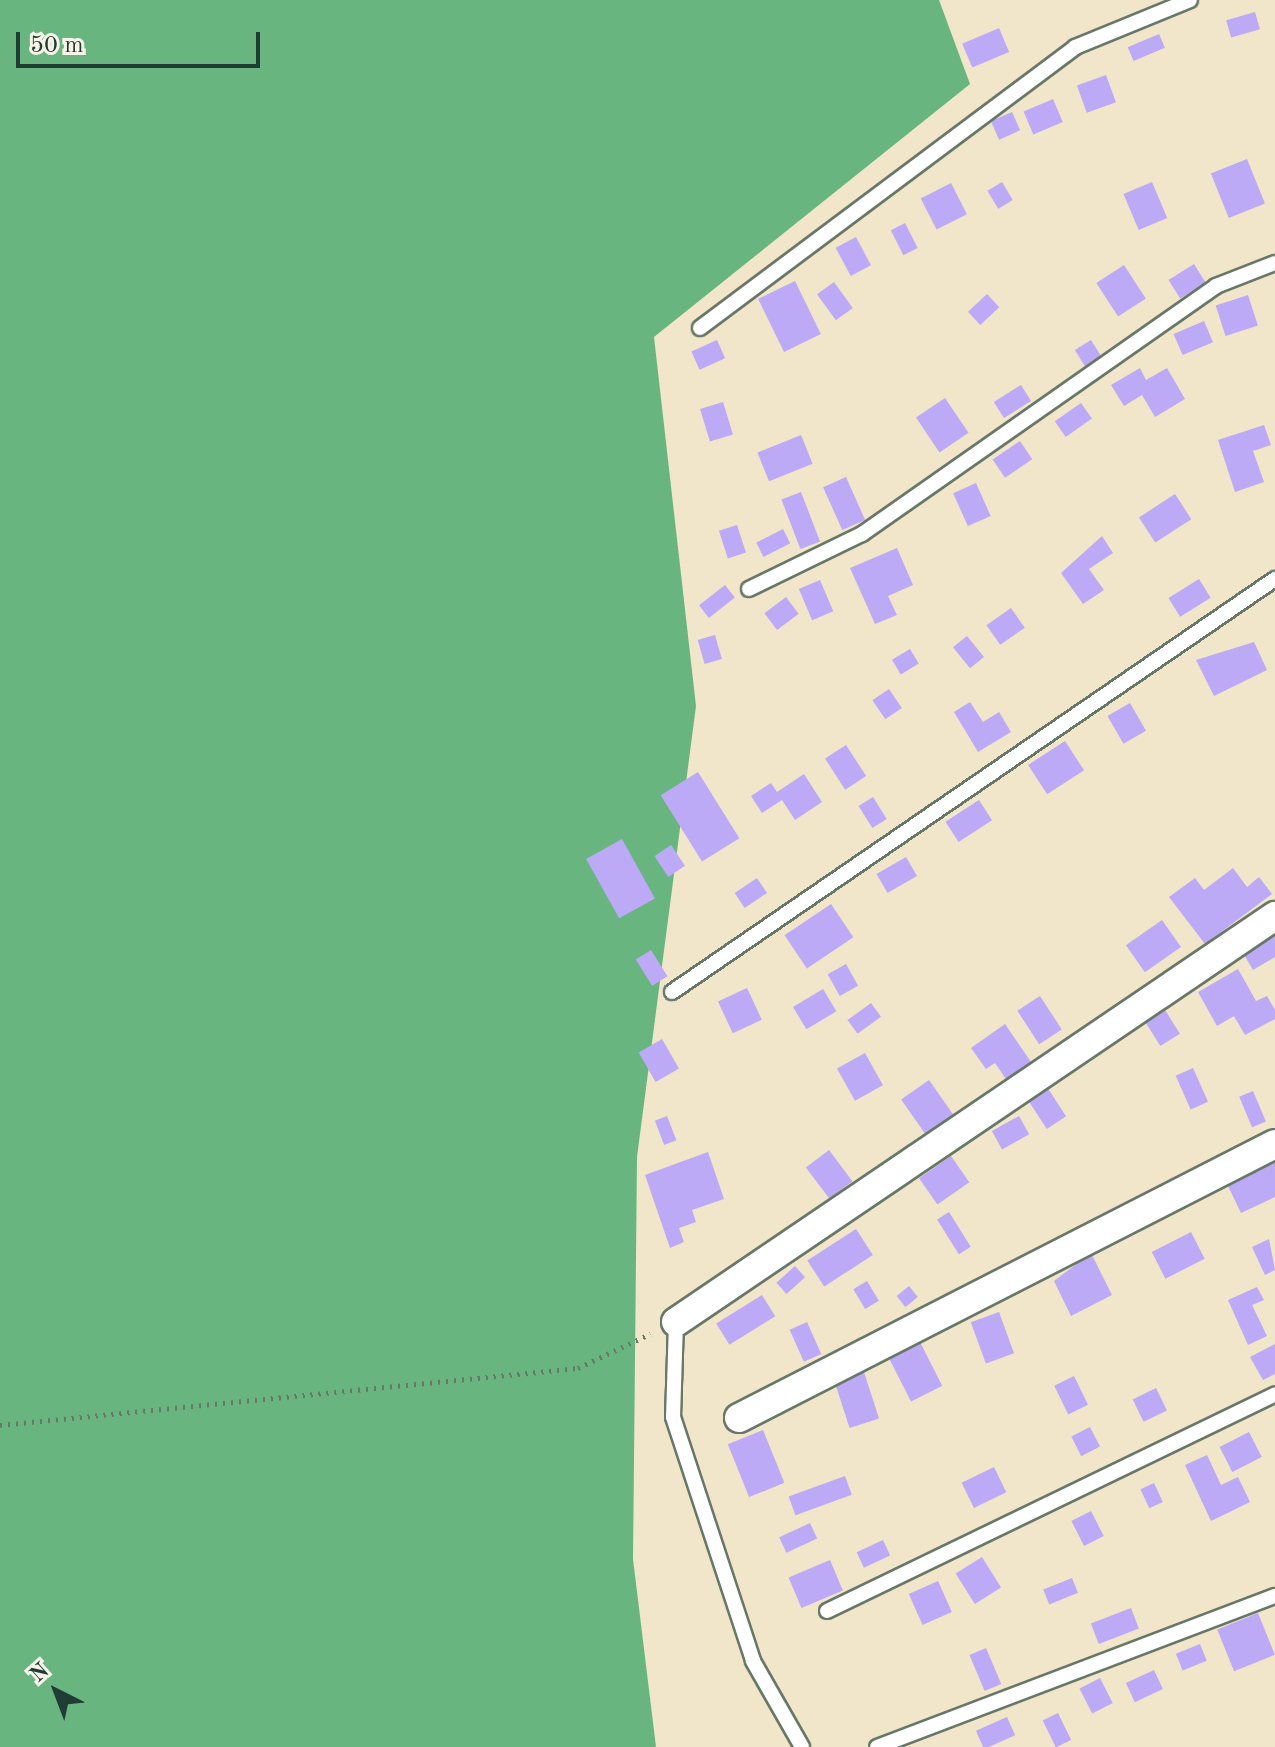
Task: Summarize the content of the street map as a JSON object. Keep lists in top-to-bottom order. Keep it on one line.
{"scale_bar":"50 m","north":"top left"}
